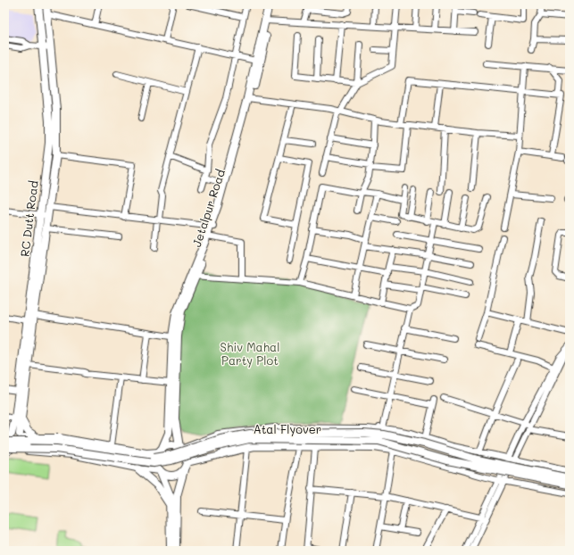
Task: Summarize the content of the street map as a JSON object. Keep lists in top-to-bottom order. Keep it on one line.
{"streets":{"main road":["Jetalpur Road","RC Dutt Road","Atal Flyover"]},"crossings":[["RC Dutt Road","Atal Flyover"]],"parks":["Shiv Mahal Party Plot"]}
